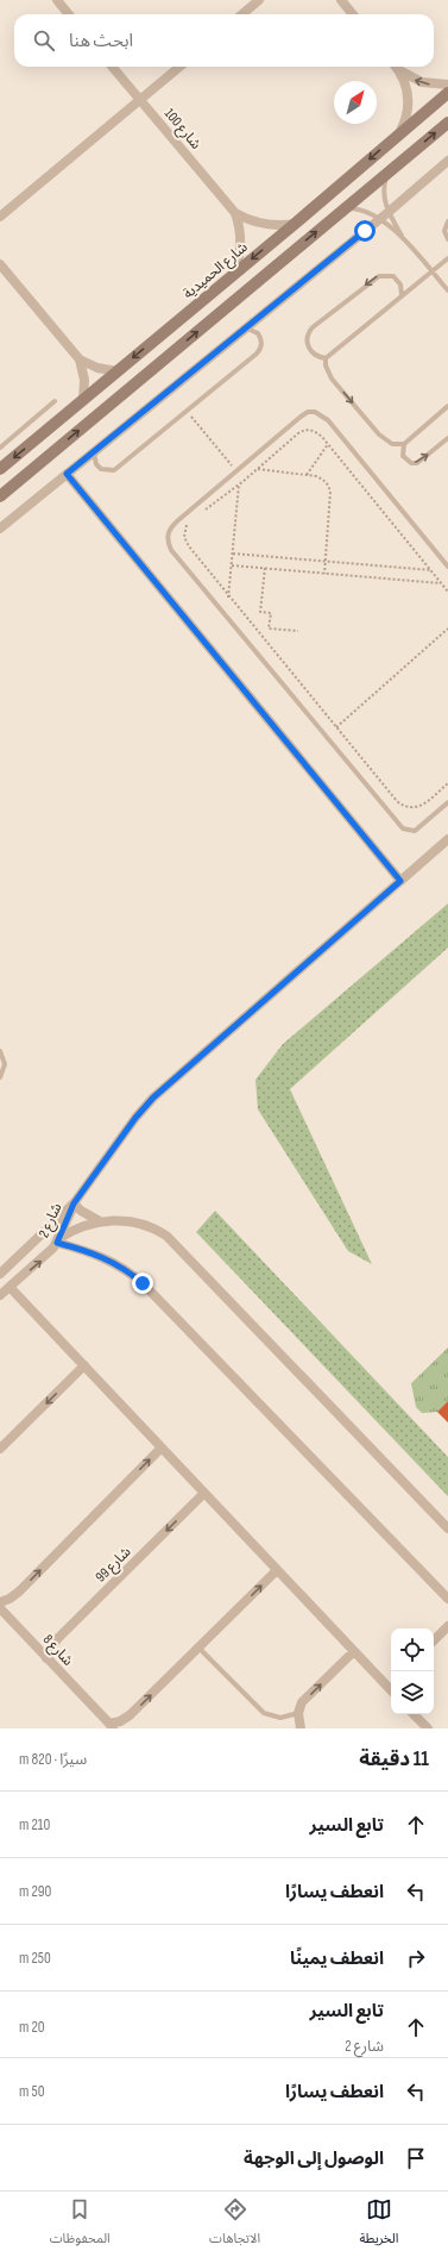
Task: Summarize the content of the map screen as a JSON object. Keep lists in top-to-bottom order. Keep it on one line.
{"streets":{"street":["شارع 100","شارع الحميدية","شارع 2","شارع 99","شارع 8"]},"crossings":[["شارع 100","شارع الحميدية"],["شارع 99","شارع 8"]],"north":"top right","page":{"search":"ابحث هنا","heading":["11 دقيقة","سيرًا · 820 m"],"list":[["تابع السير","210 m"],["انعطف يسارًا","290 m"],["انعطف يمينًا","250 m"],["تابع السير","شارع 2","20 m"],["انعطف يسارًا","50 m"],"الوصول إلى الوجهة"],"nav":["الخريطة","الاتجاهات","المحفوظات"]}}
